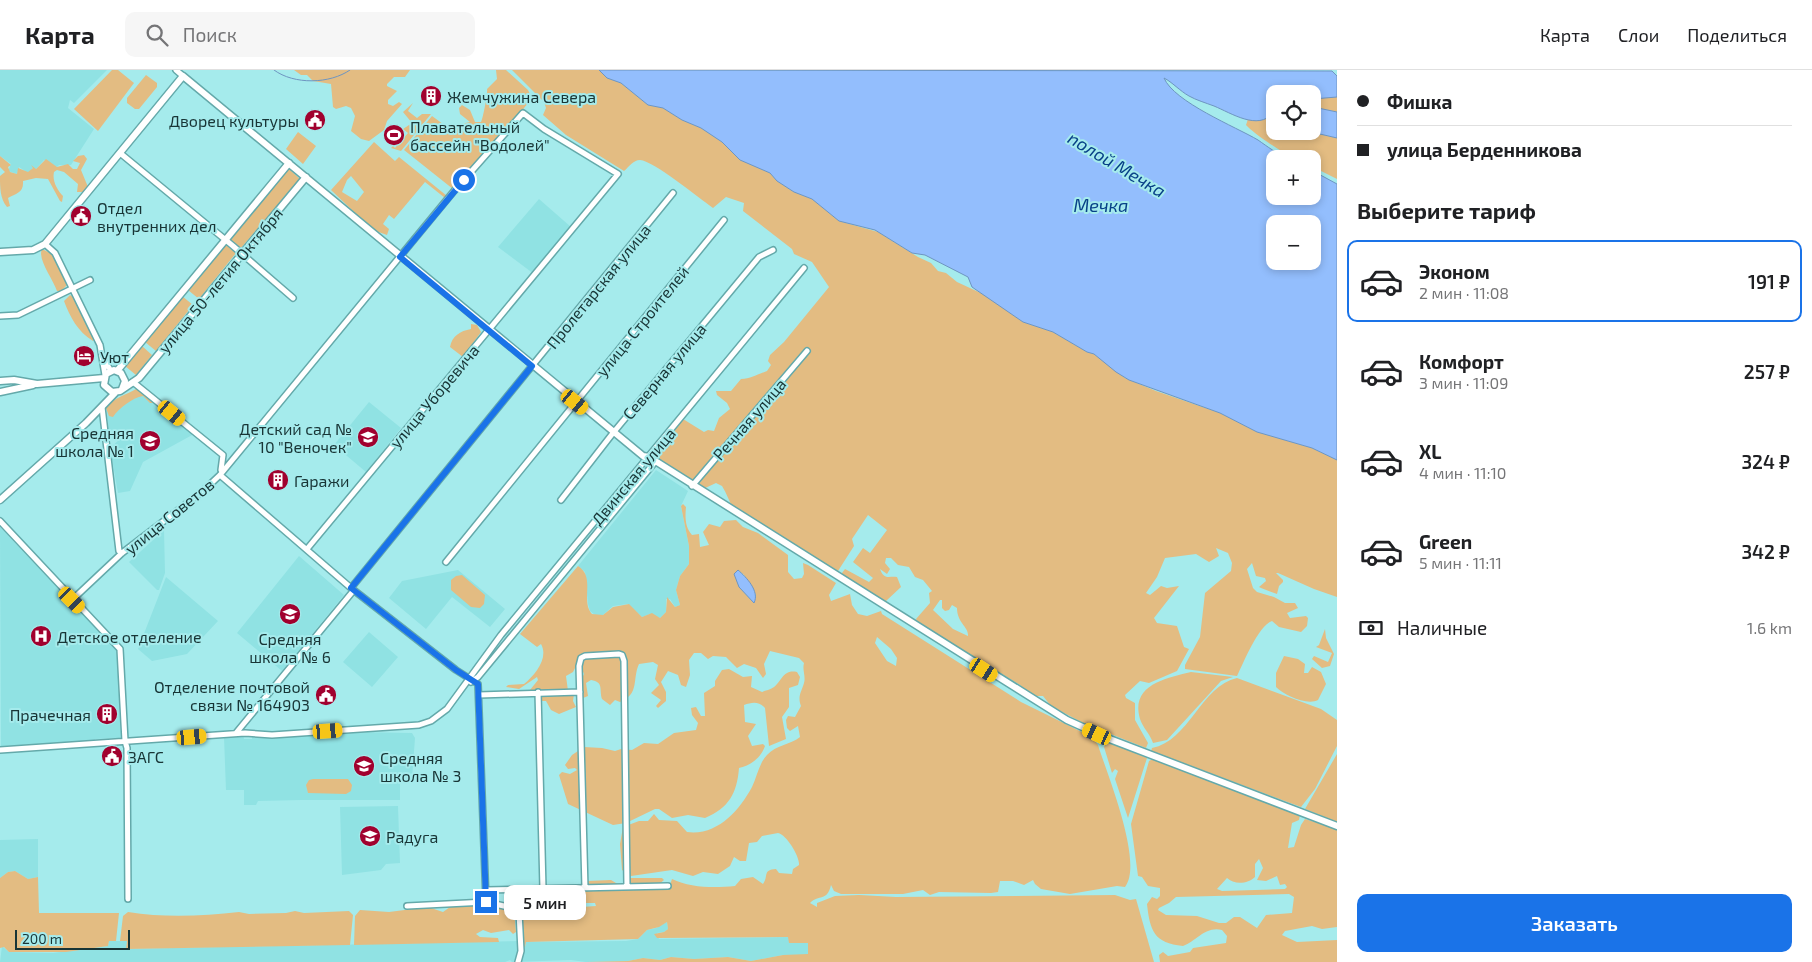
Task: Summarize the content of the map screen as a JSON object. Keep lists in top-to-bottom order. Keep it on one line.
{"streets":{"main road":["улица 50-летия Октября"],"street":["Пролетарская улица","улица Строителей","Северная улица","улица Уборевича","Речная улица","Двинская улица","улица Советов"]},"crossings":[["Пролетарская улица","Двинская улица"],["улица Уборевича","улица Советов"]],"water":["полой Мечка","Мечка"],"places":{"building":["Жемчужина Севера","Гаражи","Прачечная"],"public building":["Дворец культуры","Отдел внутренних дел","Отделение почтовой связи № 164903","ЗАГС"],"sports":["Плавательный бассейн \"Водолей\""],"hotel":["Уют"],"school or university":["Детский сад № 10 \"Веночек\"","Средняя школа № 1","Средняя школа № 6","Средняя школа № 3","Радуга"],"hospital":["Детское отделение"]},"scale_bar":"200 m","page":{"header":"Карта","search":"Поиск","nav":["Карта","Слои","Поделиться"],"banner":["Фишка","улица Берденникова"],"map_buttons":["+","−"],"heading":"Выберите тариф","list":[{"name":"Эконом","note":"2 мин · 11:08","value":"191 ₽"},{"name":"Комфорт","note":"3 мин · 11:09","value":"257 ₽"},{"name":"XL","note":"4 мин · 11:10","value":"324 ₽"},{"name":"Green","note":"5 мин · 11:11","value":"342 ₽"}],"pay":["Наличные","1.6 km"],"buttons":"Заказать","bubble":"5 мин","scale":"200 m"}}
